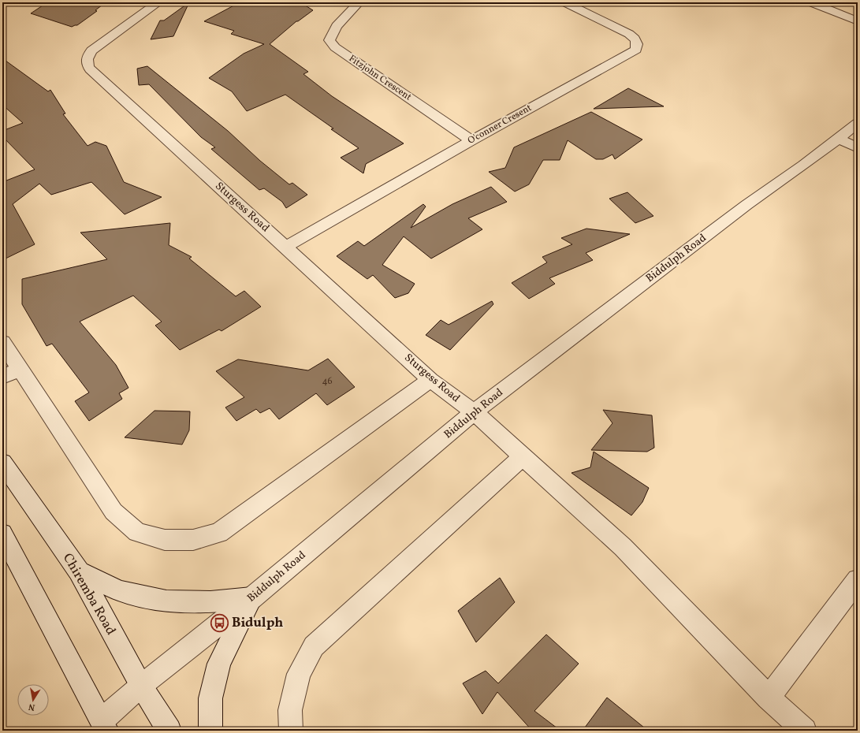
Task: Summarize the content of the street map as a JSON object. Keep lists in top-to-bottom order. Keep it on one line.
{"streets":{"street":["Fitzjohn Crescent","O'conner Cresent","Sturgess Road","Biddulph Road","Chiremba Road"]},"crossings":[["Fitzjohn Crescent","O'conner Cresent"],["O'conner Cresent","Sturgess Road"],["Sturgess Road","Biddulph Road"],["Biddulph Road","Chiremba Road"]],"places":{"bus stop":["Bidulph"]},"house_numbers":["46"],"north":"bottom"}
